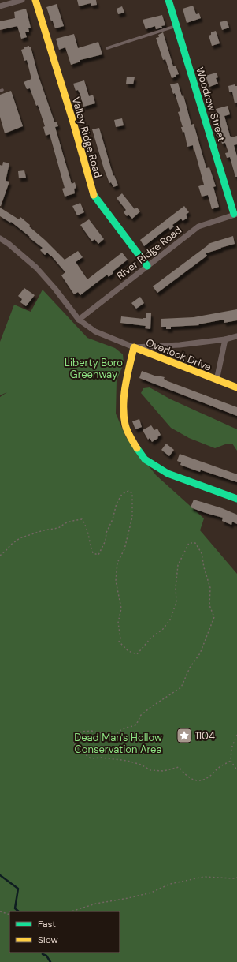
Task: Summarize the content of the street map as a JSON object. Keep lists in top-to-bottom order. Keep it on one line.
{"streets":{"street":["Woodrow Street","Valley Ridge Road","River Ridge Road","Overlook Drive"]},"crossings":[["Woodrow Street","River Ridge Road"],["Valley Ridge Road","River Ridge Road"]],"parks":["Liberty Boro Greenway","Dead Man's Hollow Conservation Area"],"places":{"place":["1104"]},"legend":["Fast","Slow"]}
